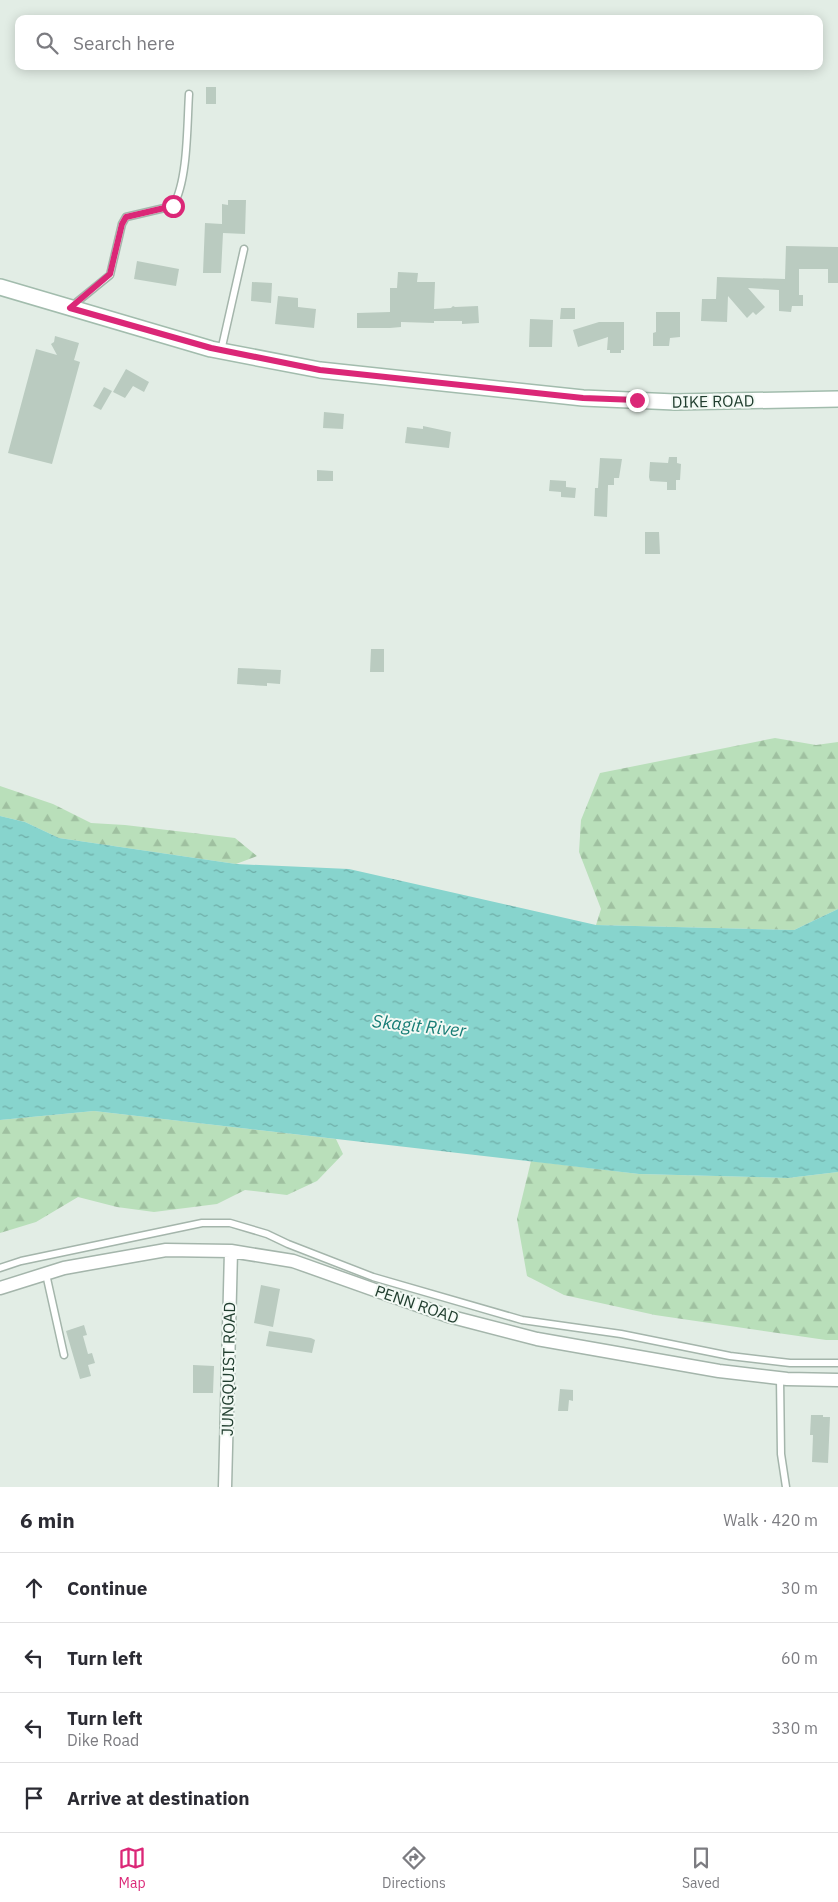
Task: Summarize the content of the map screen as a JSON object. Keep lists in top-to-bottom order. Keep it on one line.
{"streets":{"street":["DIKE ROAD","PENN ROAD","JUNGQUIST ROAD"]},"crossings":[["PENN ROAD","JUNGQUIST ROAD"]],"water":["Skagit River"],"page":{"search":"Search here","heading":["6 min","Walk · 420 m"],"list":[["Continue","30 m"],["Turn left","60 m"],["Turn left","Dike Road","330 m"],"Arrive at destination"],"nav":["Map","Directions","Saved"]}}
